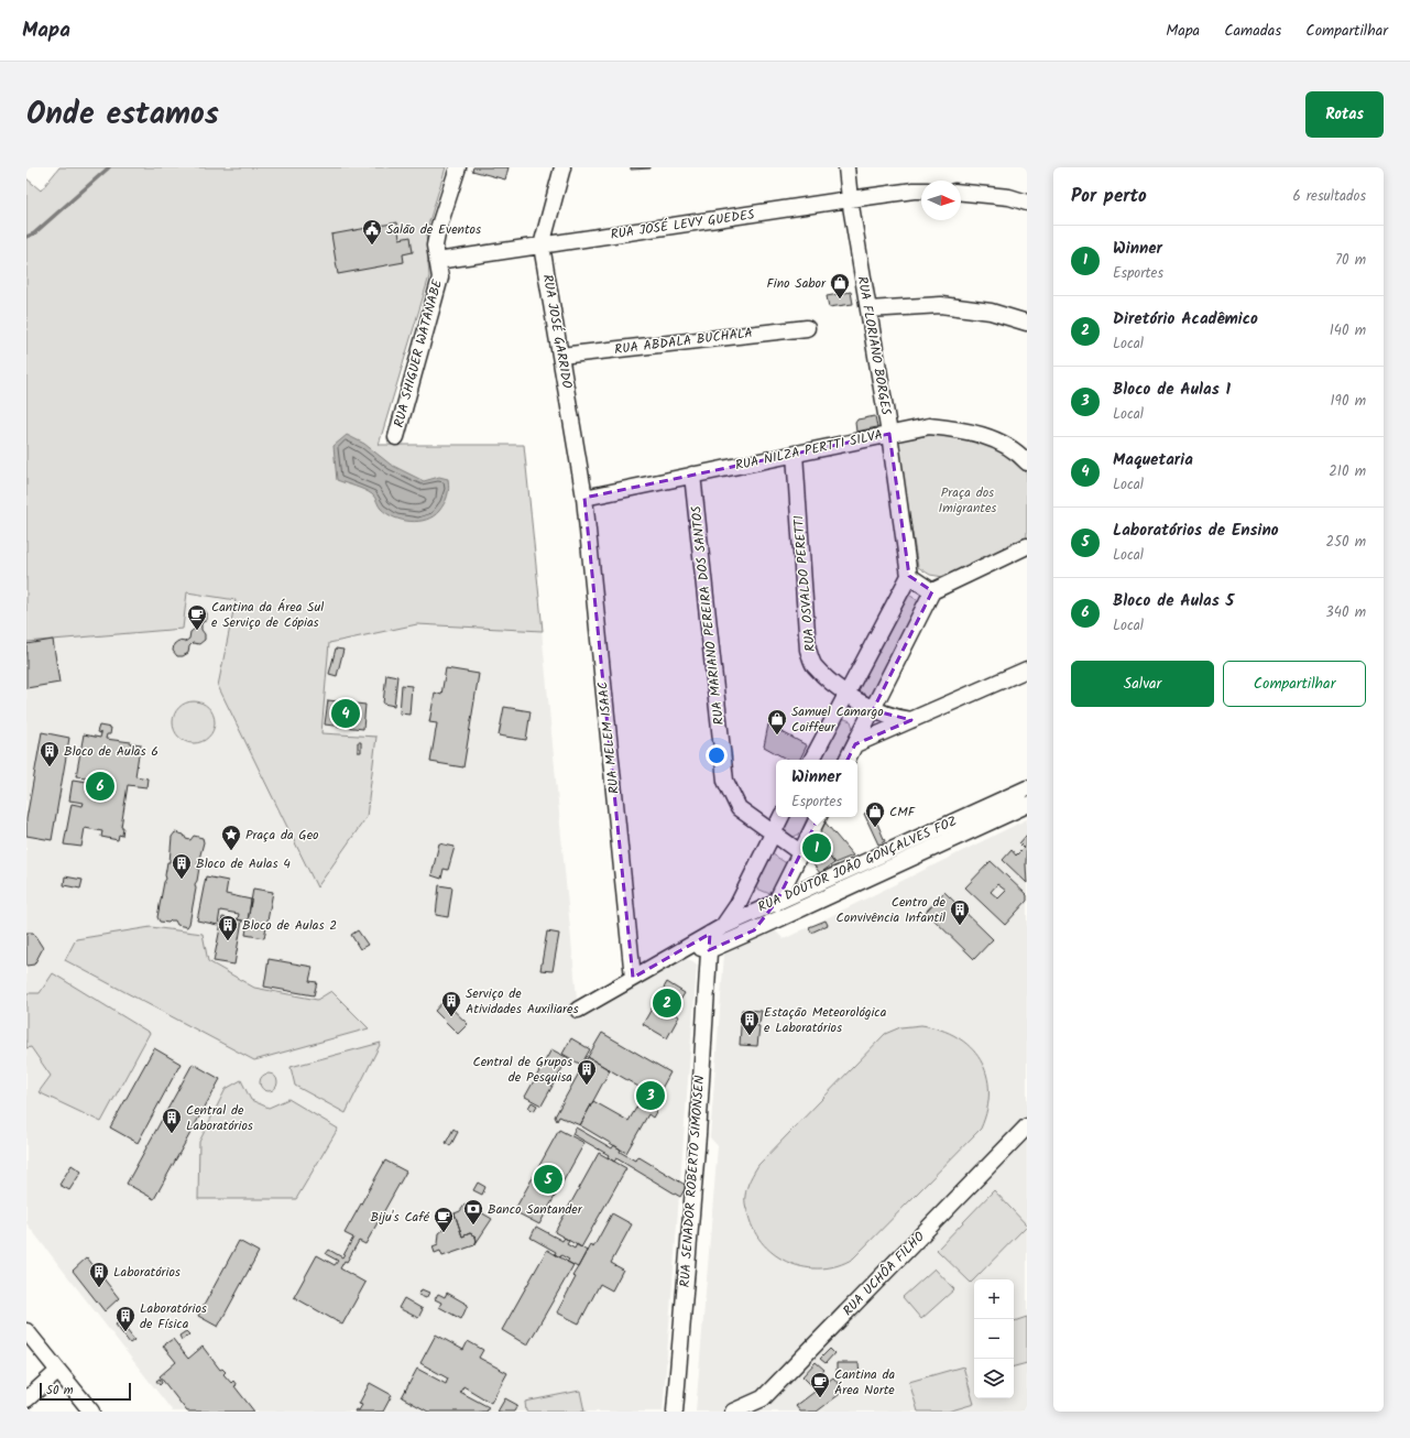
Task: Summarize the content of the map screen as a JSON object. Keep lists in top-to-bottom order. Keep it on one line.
{"streets":{"street":["RUA JOSÉ LEVY GUEDES","RUA JOSÉ GARRIDO","RUA ABDALA BUCHALA","RUA FLORIANO BORGES","RUA SHIGUER WATANABE","RUA NILZA PERTTI SILVA","RUA OSVALDO PERETTI","RUA MARIANO PEREIRA DOS SANTOS","RUA MELEM ISAAC","RUA DOUTOR JOÃO GONÇALVES FOZ","RUA SENADOR ROBERTO SIMONSEN","RUA UCHÔA FILHO"]},"crossings":[["RUA JOSÉ LEVY GUEDES","RUA JOSÉ GARRIDO"],["RUA JOSÉ LEVY GUEDES","RUA FLORIANO BORGES"],["RUA JOSÉ LEVY GUEDES","RUA SHIGUER WATANABE"],["RUA JOSÉ GARRIDO","RUA ABDALA BUCHALA"],["RUA JOSÉ GARRIDO","RUA NILZA PERTTI SILVA"],["RUA JOSÉ GARRIDO","RUA MELEM ISAAC"],["RUA FLORIANO BORGES","RUA NILZA PERTTI SILVA"],["RUA NILZA PERTTI SILVA","RUA OSVALDO PERETTI"],["RUA NILZA PERTTI SILVA","RUA MARIANO PEREIRA DOS SANTOS"],["RUA NILZA PERTTI SILVA","RUA MELEM ISAAC"],["RUA MELEM ISAAC","RUA DOUTOR JOÃO GONÇALVES FOZ"],["RUA DOUTOR JOÃO GONÇALVES FOZ","RUA SENADOR ROBERTO SIMONSEN"]],"parks":["Praça dos Imigrantes"],"places":{"public building":["Salão de Eventos"],"shop":["Fino Sabor","Samuel Camargo Coiffeur","CMF"],"cafe":["Cantina da Área Sul e Serviço de Cópias","Biju's Café","Cantina da Área Norte"],"building":["Bloco de Aulas 6","Bloco de Aulas 4","Centro de Convivência Infantil","Bloco de Aulas 2","Serviço de Atividades Auxiliares","Estação Meteorológica e Laboratórios","Central de Grupos de Pesquisa","Central de Laboratórios","Laboratórios","Laboratórios de Física"],"place":["Praça da Geo"],"bank":["Banco Santander"]},"scale_bar":"50 m","north":"right","page":{"header":"Mapa","nav":["Mapa","Camadas","Compartilhar"],"title":"Onde estamos","buttons":["Rotas",["Salvar","Compartilhar"]],"heading":["Por perto","6 resultados"],"list":[{"mark":"1","name":"Winner","note":"Esportes","value":"70 m"},{"mark":"2","name":"Diretório Acadêmico","note":"Local","value":"140 m"},{"mark":"3","name":"Bloco de Aulas 1","note":"Local","value":"190 m"},{"mark":"4","name":"Maquetaria","note":"Local","value":"210 m"},{"mark":"5","name":"Laboratórios de Ensino","note":"Local","value":"250 m"},{"mark":"6","name":"Bloco de Aulas 5","note":"Local","value":"340 m"}],"pins":["4","6","1","2","3","5"],"popup":["Winner","Esportes"],"map_buttons":["+","−"],"scale":"50 m"}}
